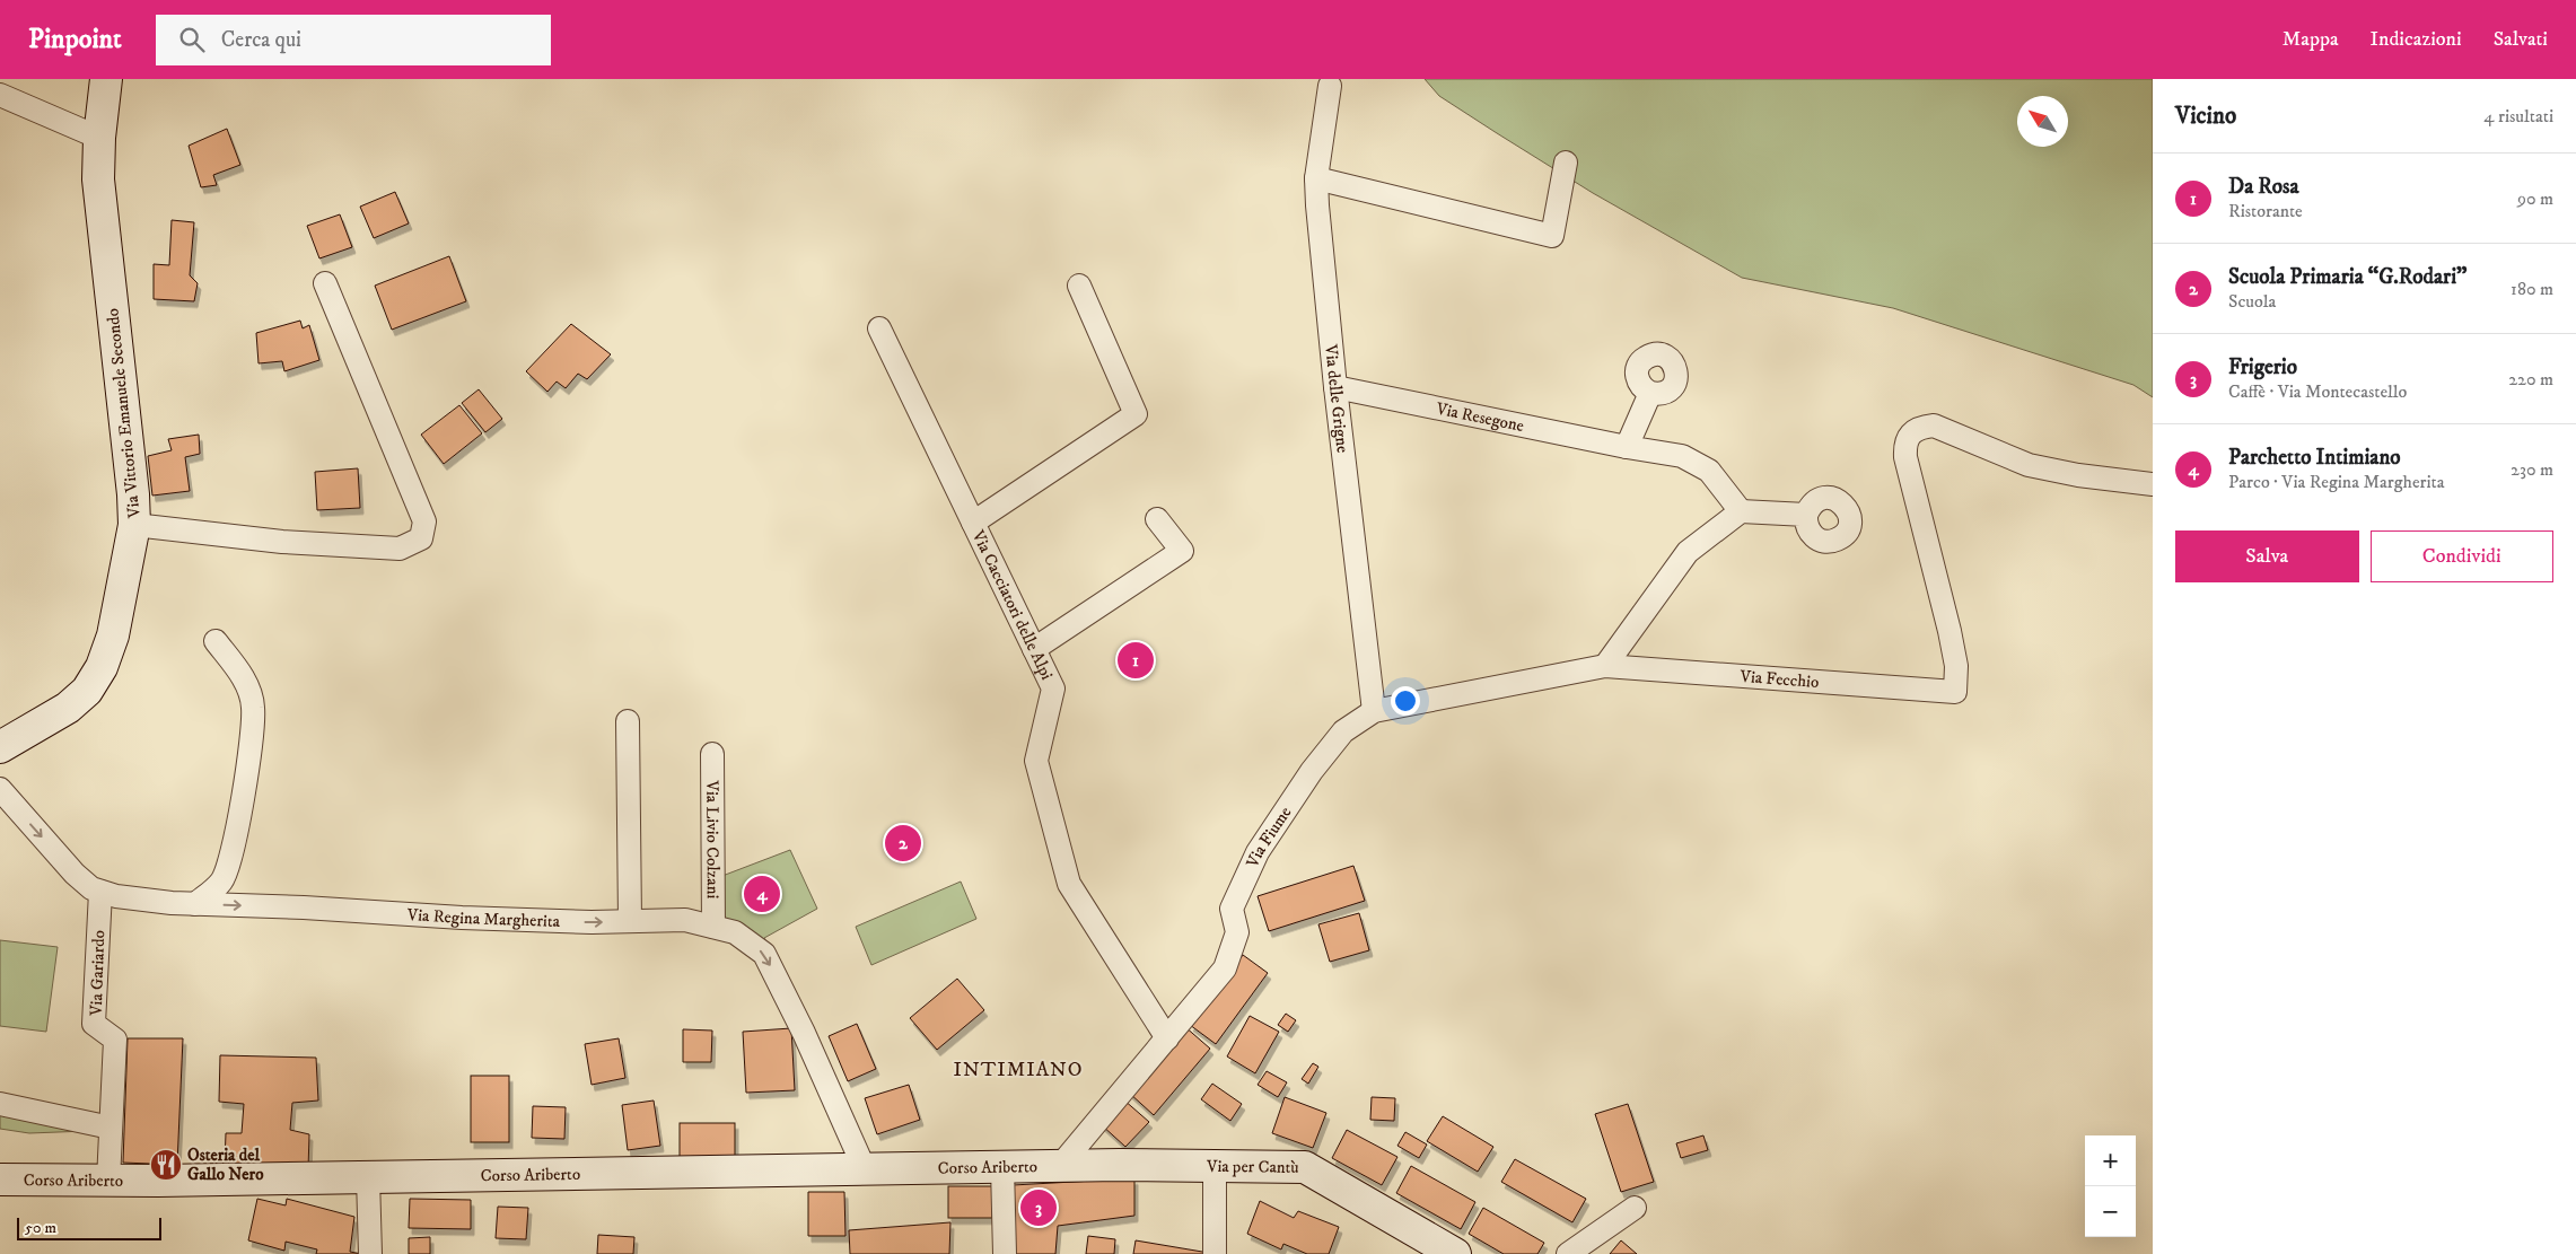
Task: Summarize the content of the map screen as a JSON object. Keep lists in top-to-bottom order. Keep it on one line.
{"streets":{"street":["Via delle Grigne","Via Vittorio Emanuele Secondo","Via Resegone","Via Cacciatori delle Alpi","Via Fecchio","Via Fiume","Via Livio Colzani","Via Regina Margherita","Via Gariardo","Corso Ariberto","Via per Cantù"]},"crossings":[["Via delle Grigne","Via Resegone"],["Via delle Grigne","Via Fiume"],["Via Cacciatori delle Alpi","Via Fiume"],["Via Fecchio","Via Fiume"],["Via Fiume","Corso Ariberto"],["Via Fiume","Via per Cantù"],["Via Livio Colzani","Via Regina Margherita"],["Via Regina Margherita","Via Gariardo"],["Via Regina Margherita","Corso Ariberto"],["Via Gariardo","Corso Ariberto"],["Corso Ariberto","Via per Cantù"]],"one_way":["Via Regina Margherita"],"districts":["INTIMIANO"],"places":{"restaurant":["Osteria del Gallo Nero"]},"scale_bar":"50 m","north":"top left","page":{"header":"Pinpoint","search":"Cerca qui","nav":["Mappa","Indicazioni","Salvati"],"heading":["Vicino","4 risultati"],"list":[{"mark":"1","name":"Da Rosa","note":"Ristorante","value":"90 m"},{"mark":"2","name":"Scuola Primaria “G.Rodari”","note":"Scuola","value":"180 m"},{"mark":"3","name":"Frigerio","note":"Caffè · Via Montecastello","value":"220 m"},{"mark":"4","name":"Parchetto Intimiano","note":"Parco · Via Regina Margherita","value":"230 m"}],"buttons":["Salva","Condividi"],"pins":["1","2","4","3"],"map_buttons":["+","−"],"scale":"50 m"}}
